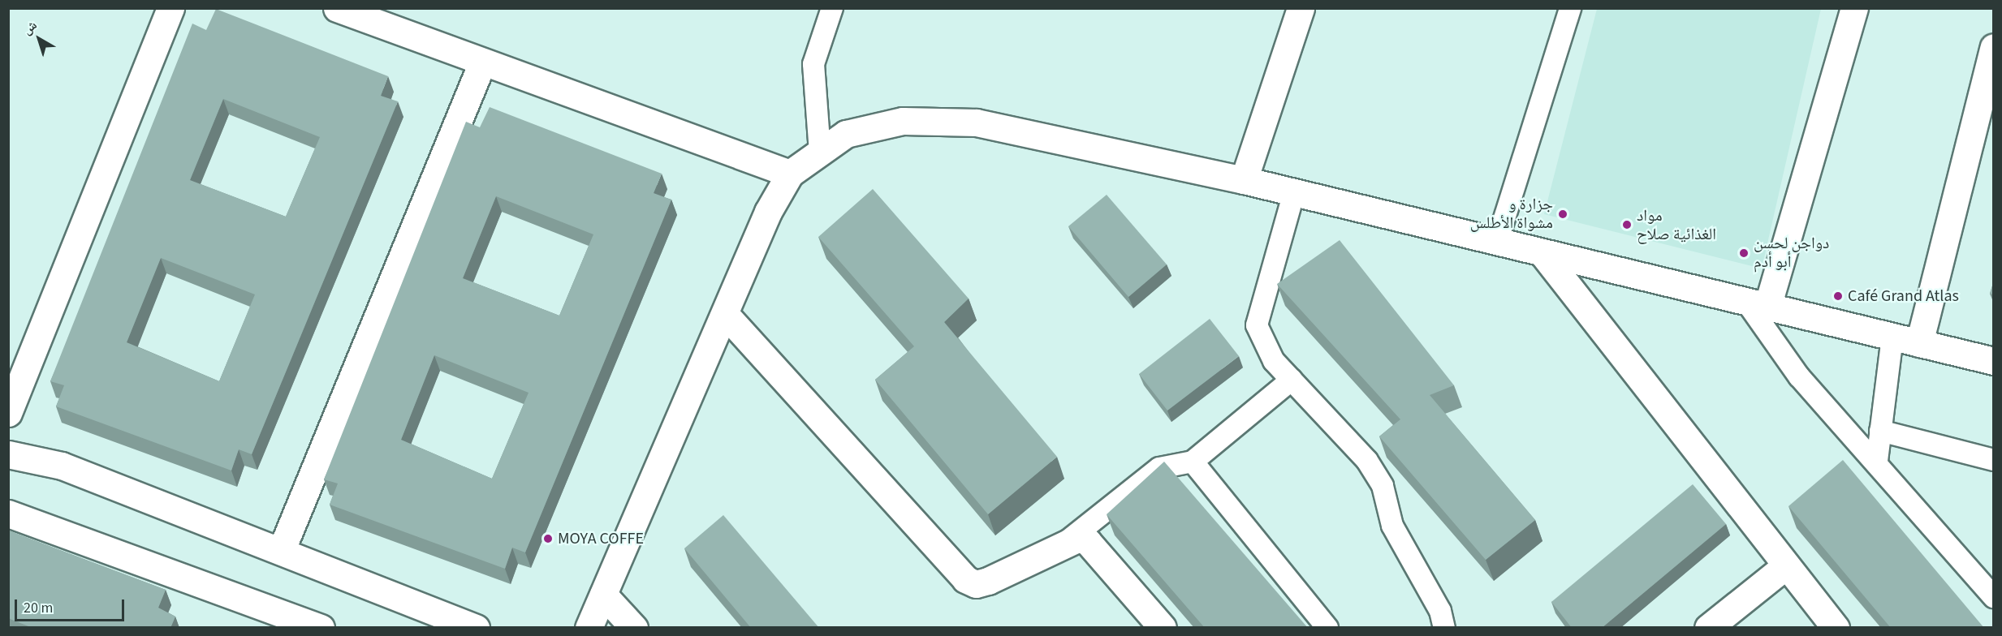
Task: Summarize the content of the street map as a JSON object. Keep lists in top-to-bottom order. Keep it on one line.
{"places":["جزارة و مشواة الأطلس","مواد الغذائية صلاح","دواجن لحسن أبو أدم","Café Grand Atlas","MOYA COFFE"],"scale_bar":"20 m","north":"top left"}
